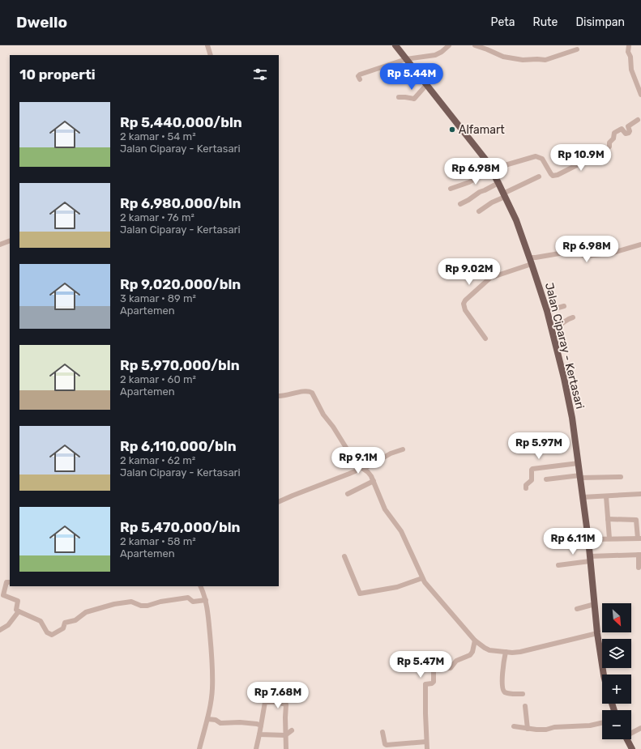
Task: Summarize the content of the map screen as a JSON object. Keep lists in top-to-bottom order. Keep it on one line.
{"streets":{"main road":["Jalan Ciparay - Kertasari"]},"places":["Alfamart"],"north":"bottom right","page":{"header":"Dwello","nav":["Peta","Rute","Disimpan"],"heading":"10 properti","price":["Rp 5.44M","Rp 10.9M","Rp 6.98M","Rp 6.98M","Rp 9.02M","Rp 5.97M","Rp 9.1M","Rp 6.11M","Rp 5.47M","Rp 7.68M"],"list":[{"name":"Rp 5,440,000/bln","note":"2 kamar · 54 m² · Jalan Ciparay - Kertasari"},{"name":"Rp 6,980,000/bln","note":"2 kamar · 76 m² · Jalan Ciparay - Kertasari"},{"name":"Rp 9,020,000/bln","note":"3 kamar · 89 m² · Apartemen"},{"name":"Rp 5,970,000/bln","note":"2 kamar · 60 m² · Apartemen"},{"name":"Rp 6,110,000/bln","note":"2 kamar · 62 m² · Jalan Ciparay - Kertasari"},{"name":"Rp 5,470,000/bln","note":"2 kamar · 58 m² · Apartemen"}],"map_buttons":["+","−"]}}
